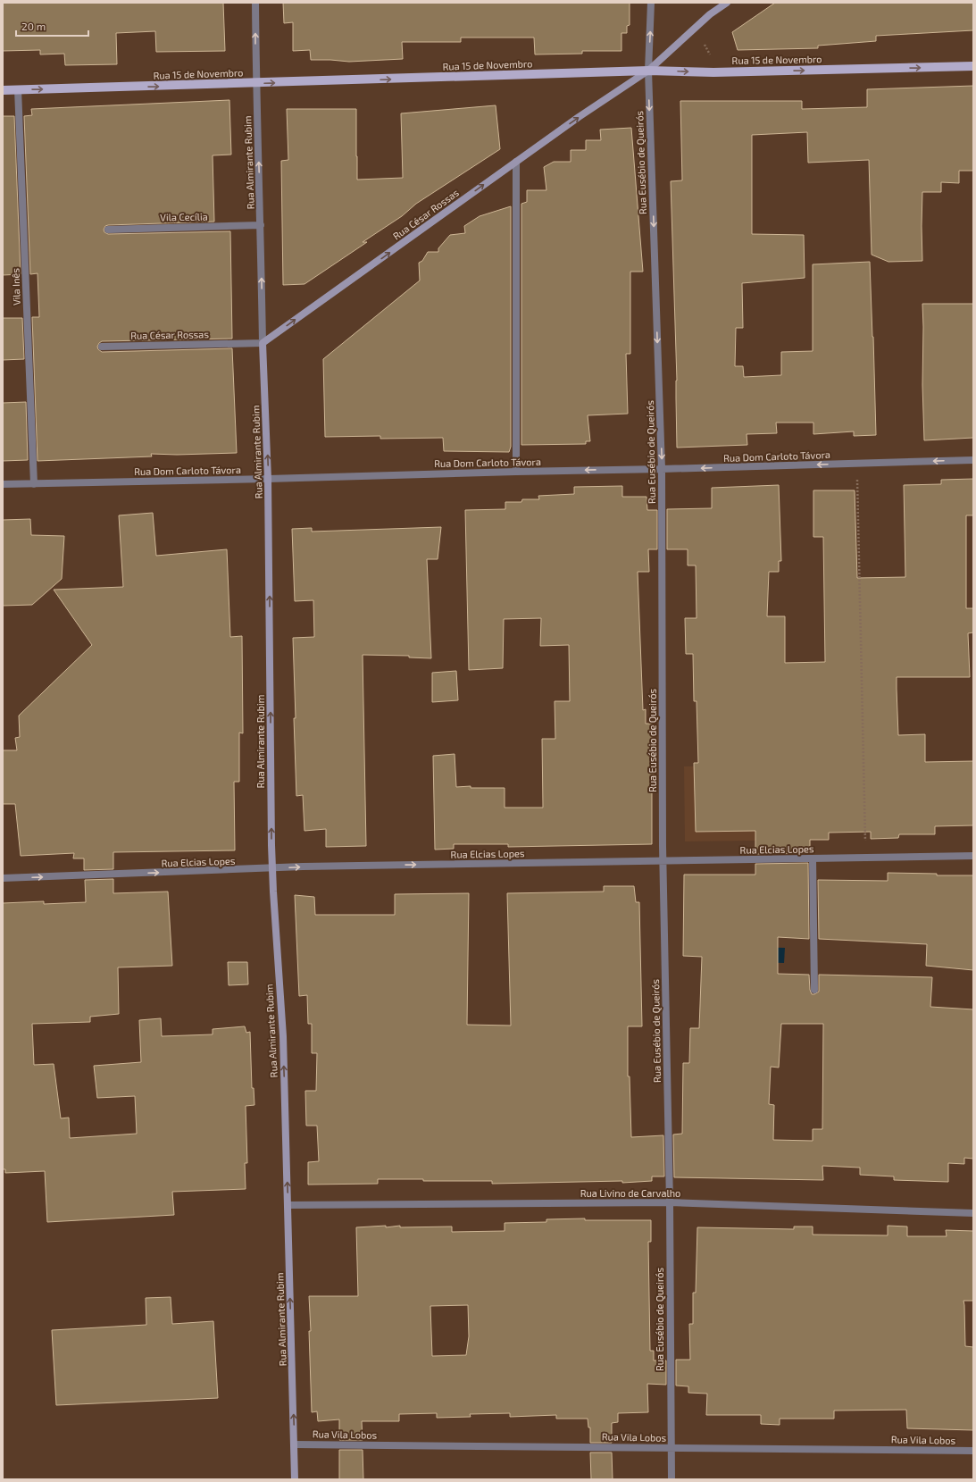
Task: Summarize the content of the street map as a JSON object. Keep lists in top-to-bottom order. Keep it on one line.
{"streets":{"main road":["Rua 15 de Novembro","Rua Almirante Rubim","Rua César Rossas"],"street":["Rua Eusébio de Queirós","Vila Cecília","Vila Inês","Rua Dom Carloto Távora","Rua Elcias Lopes","Rua Livino de Carvalho","Rua Vila Lobos"]},"crossings":[["Rua 15 de Novembro","Rua Almirante Rubim"],["Rua 15 de Novembro","Rua Eusébio de Queirós"],["Rua 15 de Novembro","Rua César Rossas"],["Rua 15 de Novembro","Vila Inês"],["Rua Almirante Rubim","Rua César Rossas"],["Rua Almirante Rubim","Vila Cecília"],["Rua Almirante Rubim","Rua Dom Carloto Távora"],["Rua Almirante Rubim","Rua Elcias Lopes"],["Rua Almirante Rubim","Rua Livino de Carvalho"],["Rua Almirante Rubim","Rua Vila Lobos"],["Rua Eusébio de Queirós","Rua César Rossas"],["Rua Eusébio de Queirós","Rua Dom Carloto Távora"],["Rua Eusébio de Queirós","Rua Elcias Lopes"],["Rua Eusébio de Queirós","Rua Livino de Carvalho"],["Rua Eusébio de Queirós","Rua Vila Lobos"],["Vila Inês","Rua Dom Carloto Távora"]],"one_way":["Rua 15 de Novembro","Rua Almirante Rubim","Rua César Rossas","Rua Dom Carloto Távora","Rua Elcias Lopes"],"scale_bar":"20 m"}
